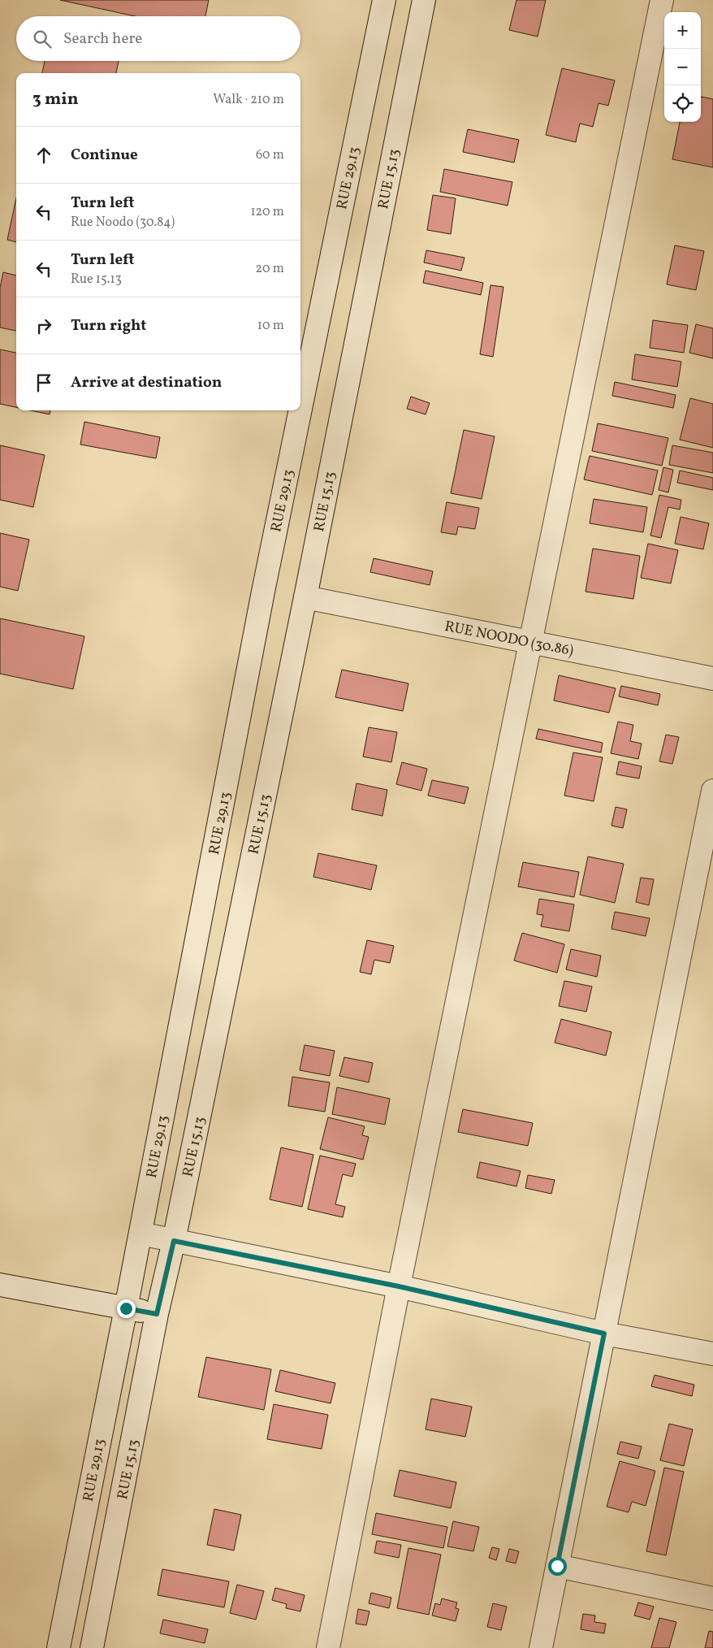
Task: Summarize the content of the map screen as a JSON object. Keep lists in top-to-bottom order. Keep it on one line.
{"streets":{"street":["RUE 29.13","RUE 15.13","RUE NOODO (30.86)"]},"crossings":[["RUE 15.13","RUE NOODO (30.86)"]],"page":{"map_buttons":["+","−"],"search":"Search here","heading":["3 min","Walk · 210 m"],"list":[["Continue","60 m"],["Turn left","Rue Noodo (30.84)","120 m"],["Turn left","Rue 15.13","20 m"],["Turn right","10 m"],"Arrive at destination"]}}
